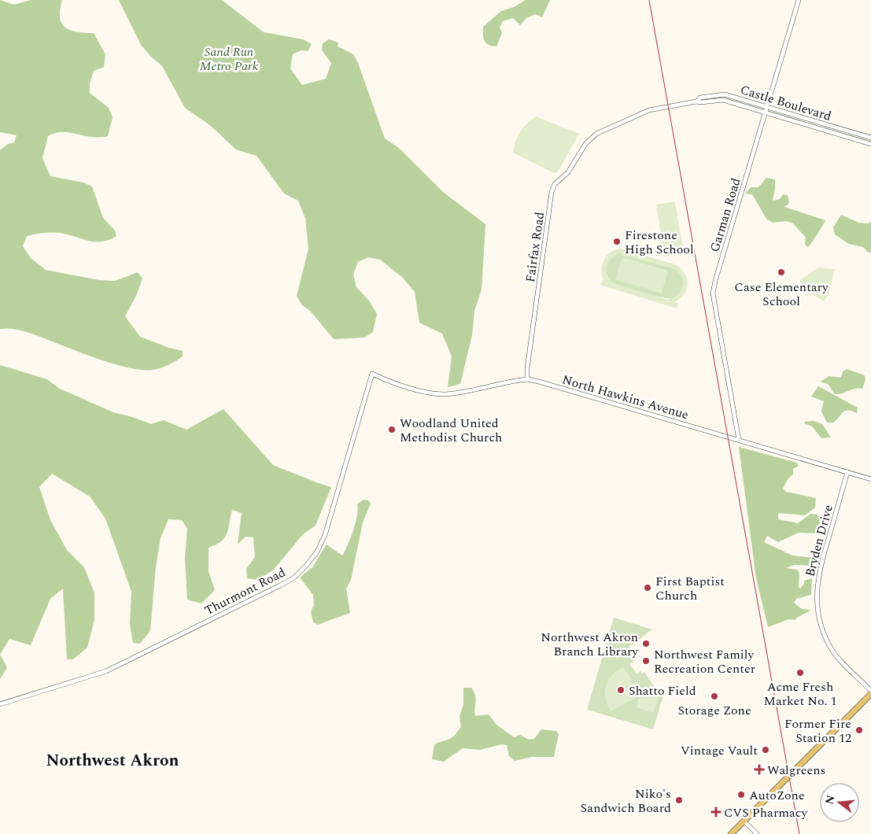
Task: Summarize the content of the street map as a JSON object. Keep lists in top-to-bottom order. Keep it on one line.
{"streets":{"street":["Castle Boulevard","Garman Road","Fairfax Road","North Hawkins Avenue","Bryden Drive","Thurmont Road"]},"crossings":[["Castle Boulevard","Garman Road"],["Castle Boulevard","Fairfax Road"],["Garman Road","North Hawkins Avenue"],["Fairfax Road","North Hawkins Avenue"],["North Hawkins Avenue","Bryden Drive"],["North Hawkins Avenue","Thurmont Road"]],"districts":["Northwest Akron"],"parks":["Sand Run Metro Park"],"places":{"other":["Firestone High School","Case Elementary School","Woodland United Methodist Church","First Baptist Church","Northwest Akron Branch Library","Northwest Family Recreation Center","Acme Fresh Market No. 1","Shatto Field","Storage Zone","Former Fire Station 12","Vintage Vault","AutoZone","Niko's Sandwich Board"],"health":["Walgreens","CVS Pharmacy"]},"north":"left"}
